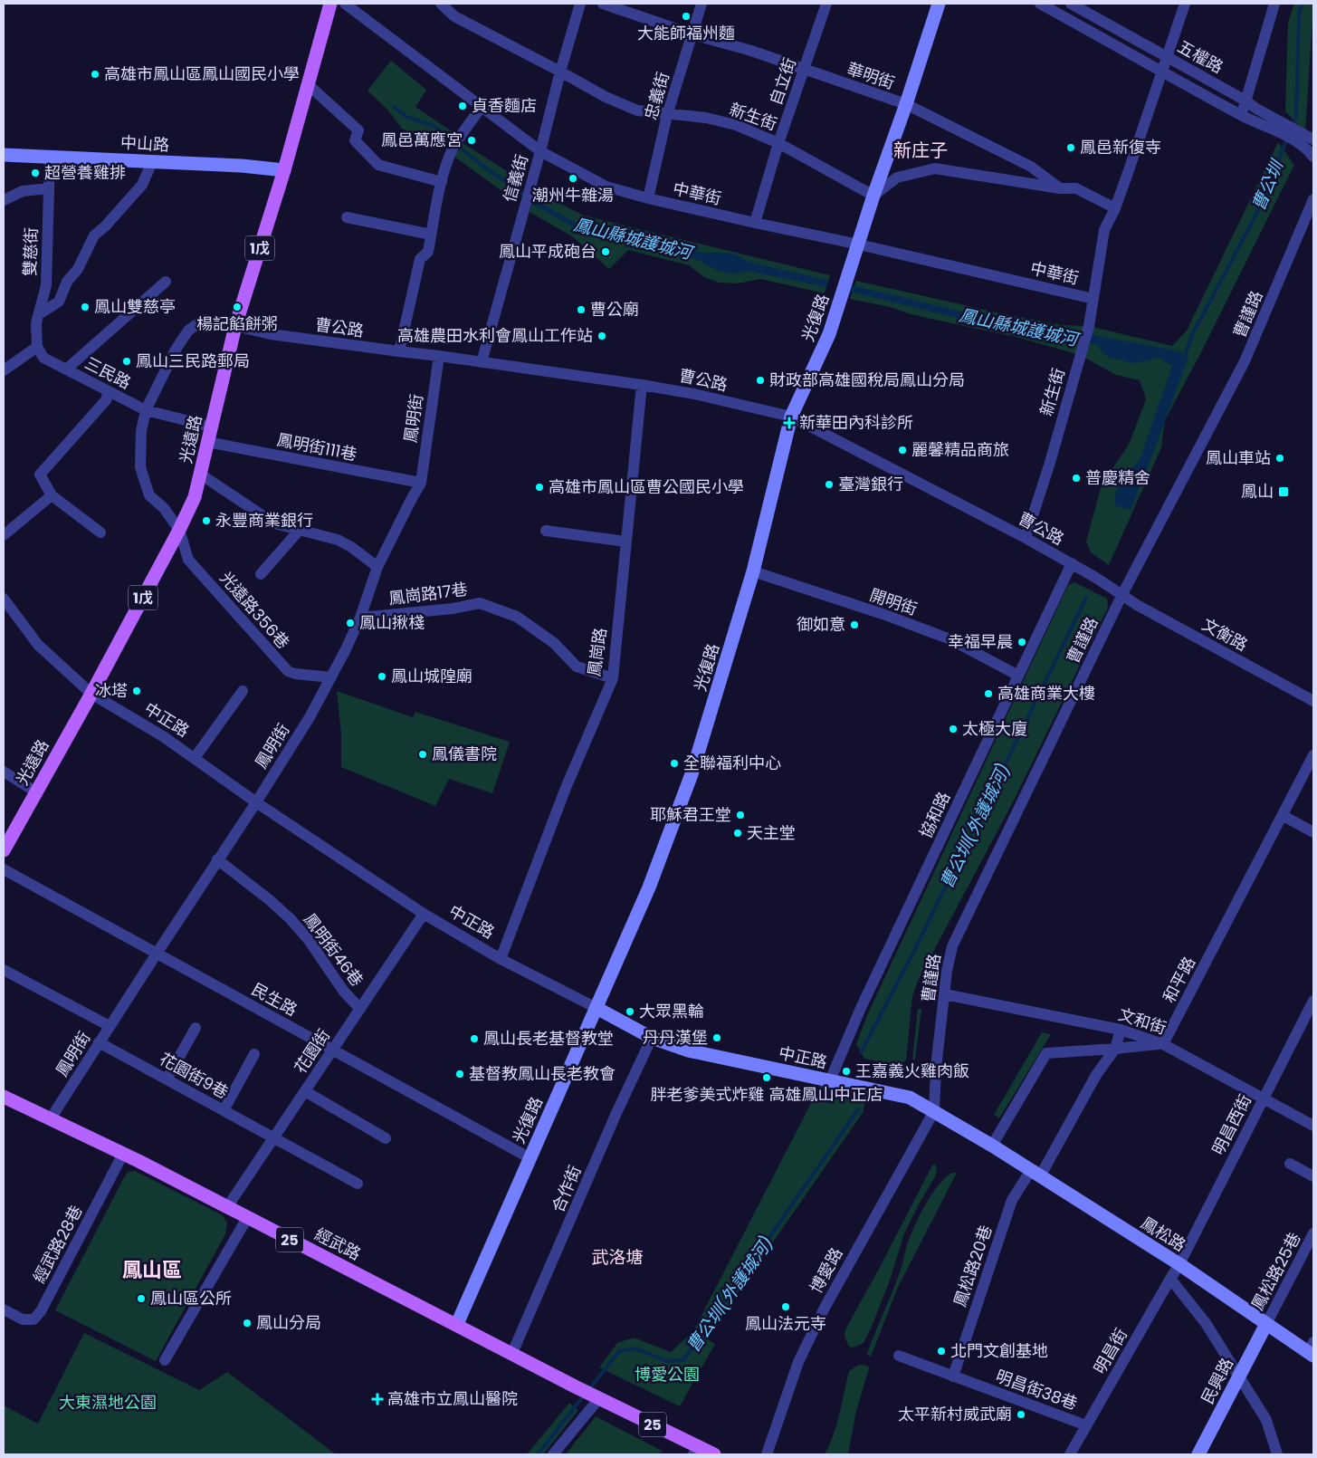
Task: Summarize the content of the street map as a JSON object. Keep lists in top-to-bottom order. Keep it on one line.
{"streets":{"main road":["1戊","光遠路","25","經武路"],"street":["五權路","華明街","自立街","忠義街","新生街","中山路","信義街","中華街","雙慈街","曹謹路","光復路","曹公路","三民路","鳳明街","鳳明街111巷","鳳崗路17巷","開明街","光遠路356巷","文衡路","鳳崗路","中正路","協和路","鳳明街46巷","和平路","民生路","文和街","花園街","花園街9巷","明昌西街","合作街","鳳松路","經武路28巷","鳳松路20巷","博愛路","鳳松路25巷","明昌街","民興路","明昌街38巷"]},"crossings":[["五權路","新生街"],["華明街","自立街"],["華明街","忠義街"],["華明街","新生街"],["華明街","光復路"],["自立街","新生街"],["自立街","中華街"],["忠義街","新生街"],["忠義街","中華街"],["新生街","信義街"],["新生街","中華街"],["新生街","光復路"],["新生街","曹公路"],["中山路","雙慈街"],["中山路","光遠路"],["信義街","中華街"],["信義街","曹公路"],["中華街","光復路"],["雙慈街","三民路"],["曹謹路","曹公路"],["曹謹路","文衡路"],["曹謹路","中正路"],["曹謹路","文和街"],["曹謹路","博愛路"],["光復路","曹公路"],["光復路","開明街"],["光復路","中正路"],["光復路","民生路"],["光復路","經武路"],["曹公路","三民路"],["曹公路","鳳明街"],["曹公路","光遠路"],["曹公路","光遠路356巷"],["曹公路","文衡路"],["曹公路","鳳崗路"],["曹公路","協和路"],["三民路","光遠路"],["三民路","光遠路356巷"],["鳳明街","鳳明街111巷"],["鳳明街","鳳崗路17巷"],["鳳明街","光遠路356巷"],["鳳明街","中正路"],["鳳明街","鳳明街46巷"],["鳳明街","民生路"],["鳳明街","花園街9巷"],["鳳明街","經武路"],["光遠路","鳳明街111巷"],["光遠路","光遠路356巷"],["光遠路","中正路"],["鳳崗路17巷","鳳崗路"],["開明街","協和路"],["鳳崗路","中正路"],["中正路","協和路"],["中正路","花園街"],["中正路","合作街"],["中正路","鳳松路"],["中正路","博愛路"],["鳳明街46巷","花園街"],["和平路","文和街"],["民生路","花園街"],["文和街","明昌西街"],["花園街","花園街9巷"],["花園街","經武路"],["明昌西街","鳳松路"],["明昌西街","明昌街"],["合作街","經武路"],["鳳松路","鳳松路20巷"],["鳳松路","鳳松路25巷"],["鳳松路","明昌街"],["鳳松路","民興路"],["經武路28巷","經武路"],["鳳松路20巷","明昌街38巷"],["鳳松路25巷","民興路"],["明昌街","明昌街38巷"]],"districts":["新庄子","武洛塘","鳳山區"],"water":["曹公圳","鳳山縣城護城河","曹公圳(外護城河)"],"parks":["博愛公園","大東濕地公園"],"places":{"other":["大能師福州麵","高雄市鳳山區鳳山國民小學","貞香麵店","鳳邑萬應宮","鳳邑新復寺","超營養雞排","潮州牛雜湯","鳳山平成砲台","鳳山雙慈亭","楊記餡餅粥","曹公廟","高雄農田水利會鳳山工作站","鳳山三民路郵局","財政部高雄國稅局鳳山分局","麗馨精品商旅","鳳山車站","普慶精舍","臺灣銀行","高雄市鳳山區曹公國民小學","永豐商業銀行","鳳山揪棧","御如意","幸福早晨","鳳山城隍廟","冰塔","高雄商業大樓","太極大廈","鳳儀書院","全聯福利中心","耶穌君王堂","天主堂","大眾黑輪","丹丹漢堡","鳳山長老基督教堂","王嘉義火雞肉飯","基督教鳳山長老教會","胖老爹美式炸雞 高雄鳳山中正店","鳳山區公所","鳳山法元寺","鳳山分局","北門文創基地","太平新村威武廟"],"health":["新華田內科診所","高雄市立鳳山醫院"],"transit":["鳳山"]}}
